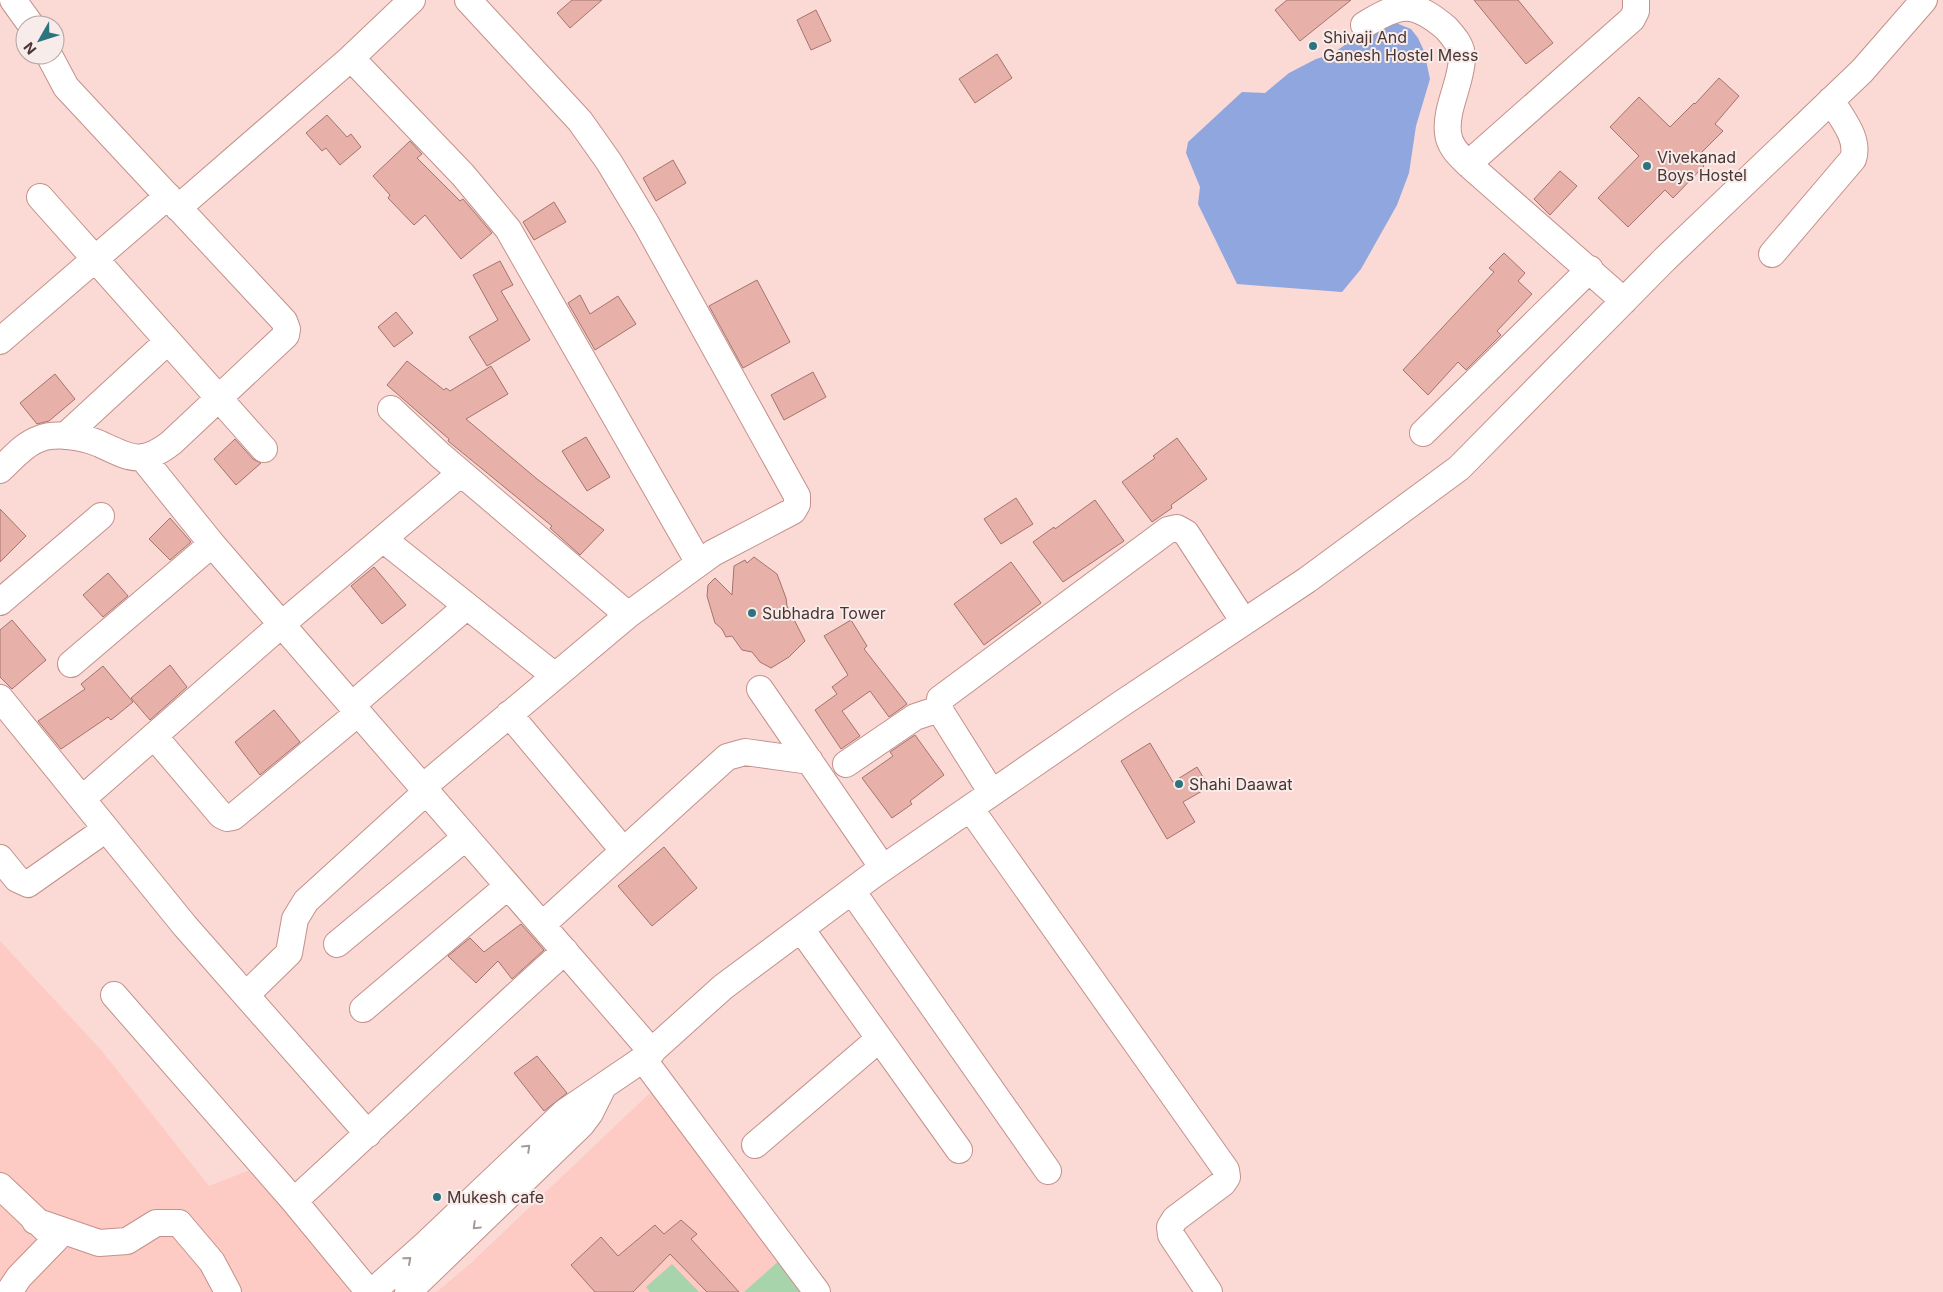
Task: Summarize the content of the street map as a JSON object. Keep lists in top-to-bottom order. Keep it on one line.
{"places":["Shivaji And Ganesh Hostel Mess","Vivekanad Boys Hostel","Subhadra Tower","Shahi Daawat","Mukesh cafe"],"north":"bottom left"}
